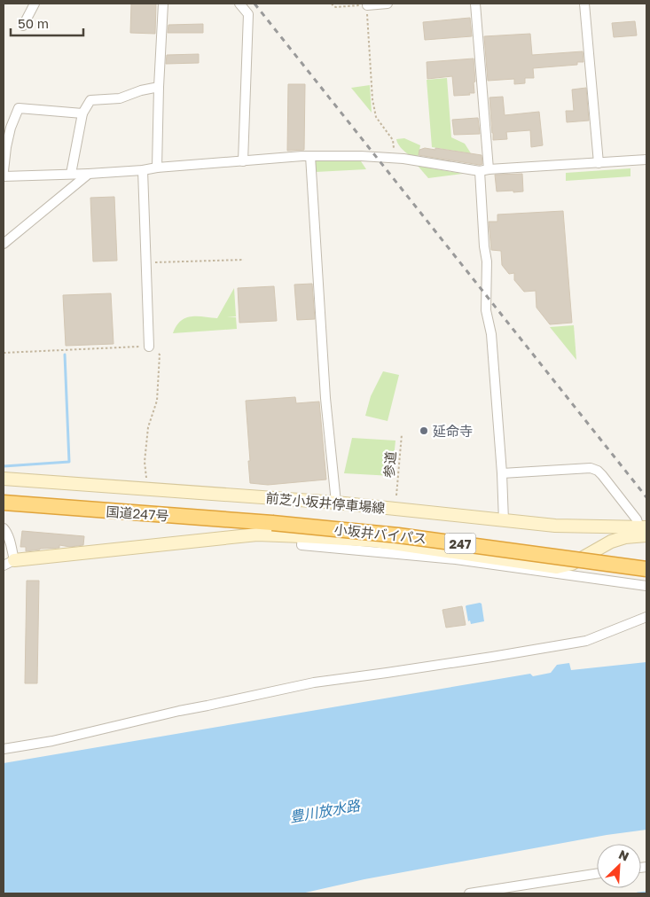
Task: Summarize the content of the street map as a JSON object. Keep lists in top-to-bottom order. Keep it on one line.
{"streets":{"highway":["国道247号","小坂井バイパス","247"],"main road":["前芝小坂井停車場線"],"path":["参道"]},"crossings":[["国道247号","小坂井バイパス"]],"water":["豊川放水路"],"places":["延命寺"],"scale_bar":"50 m","north":"top right"}
